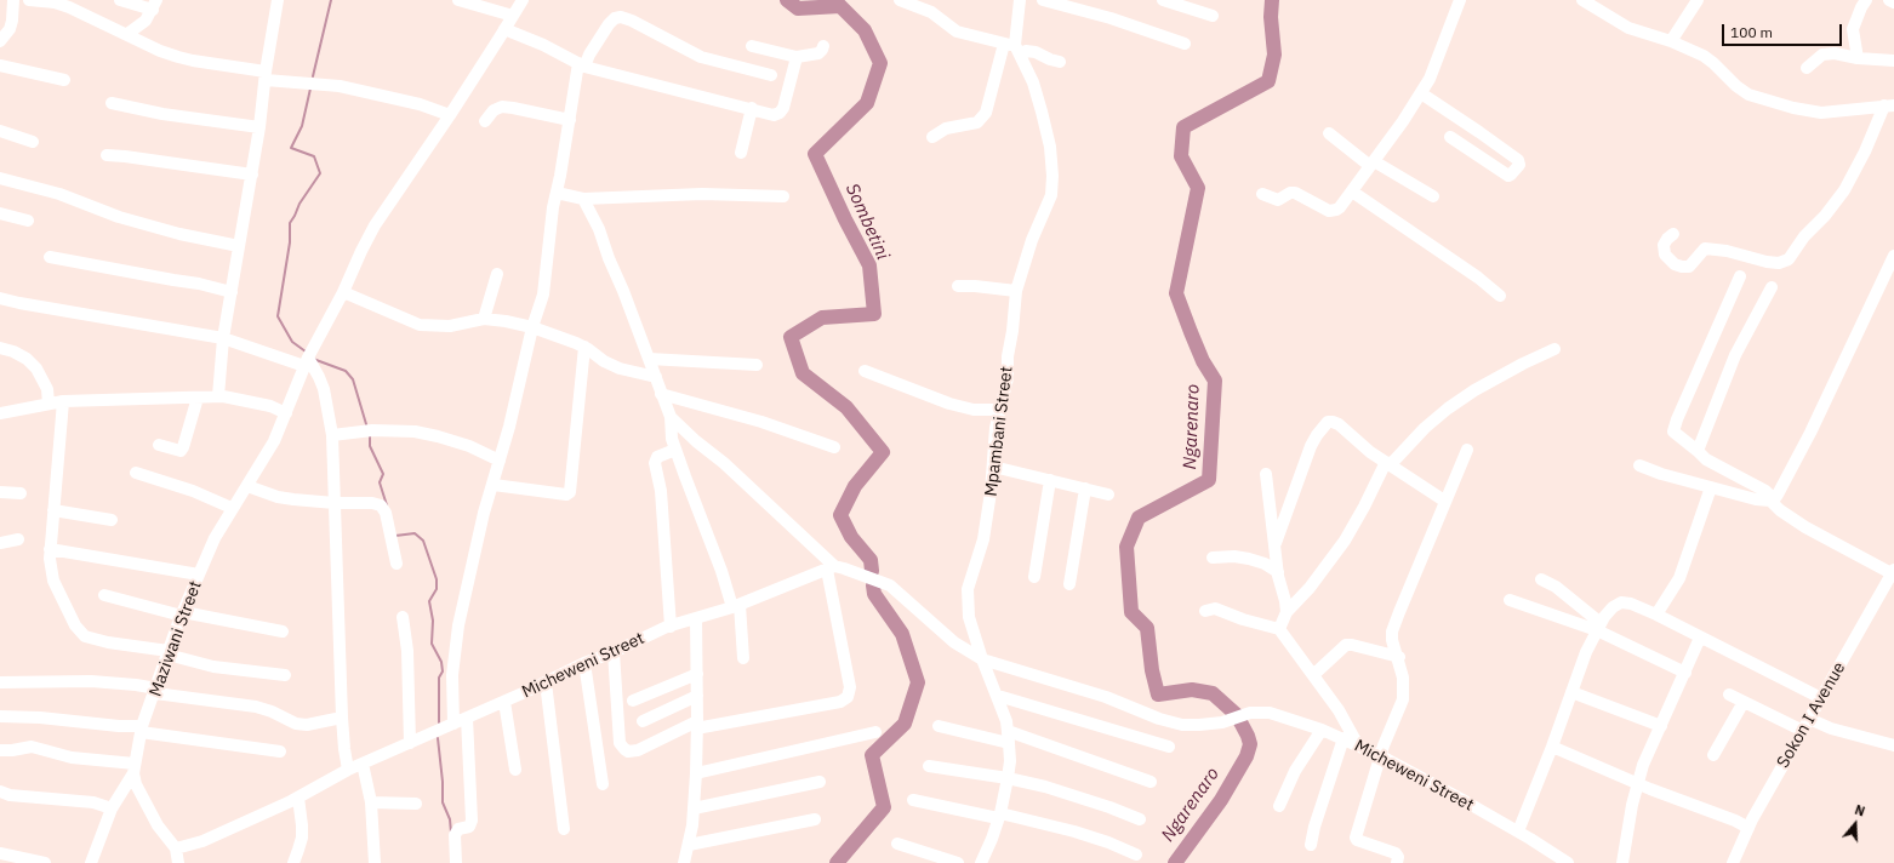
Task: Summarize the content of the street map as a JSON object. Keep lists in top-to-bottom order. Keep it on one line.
{"streets":{"street":["Mpambani Street","Maziwani Street","Micheweni Street","Sokon I Avenue"]},"crossings":[["Mpambani Street","Micheweni Street"]],"water":["Sombetini","Ngarenaro"],"scale_bar":"100 m","north":"top"}
